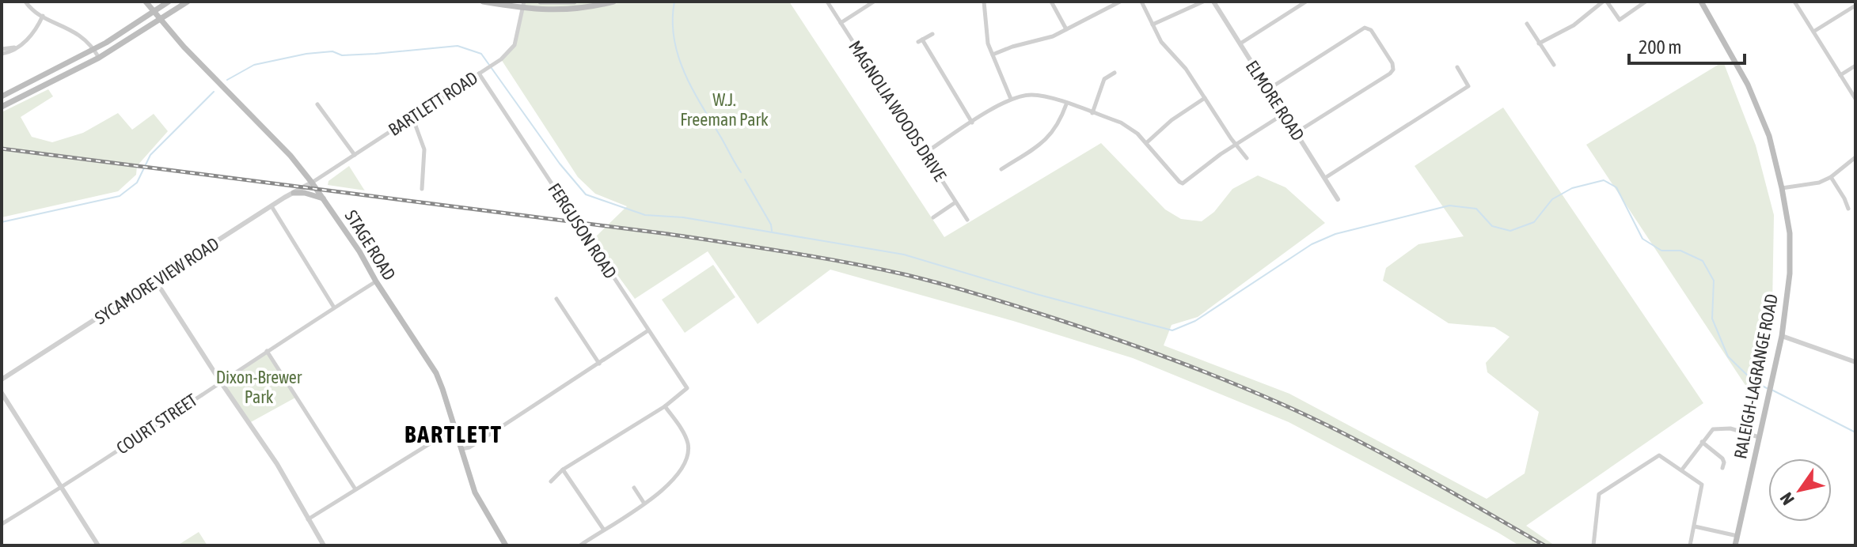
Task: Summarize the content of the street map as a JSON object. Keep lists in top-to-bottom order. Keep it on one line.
{"streets":{"main road":["STAGE ROAD","RALEIGH-LAGRANGE ROAD"],"street":["ELMORE ROAD","BARTLETT ROAD","MAGNOLIA WOODS DRIVE","FERGUSON ROAD","SYCAMORE VIEW ROAD","COURT STREET"]},"crossings":[["BARTLETT ROAD","FERGUSON ROAD"],["BARTLETT ROAD","STAGE ROAD"],["BARTLETT ROAD","SYCAMORE VIEW ROAD"],["STAGE ROAD","SYCAMORE VIEW ROAD"],["STAGE ROAD","COURT STREET"]],"districts":["BARTLETT"],"parks":["W.J. Freeman Park","Dixon-Brewer Park"],"scale_bar":"200 m","north":"bottom left"}
